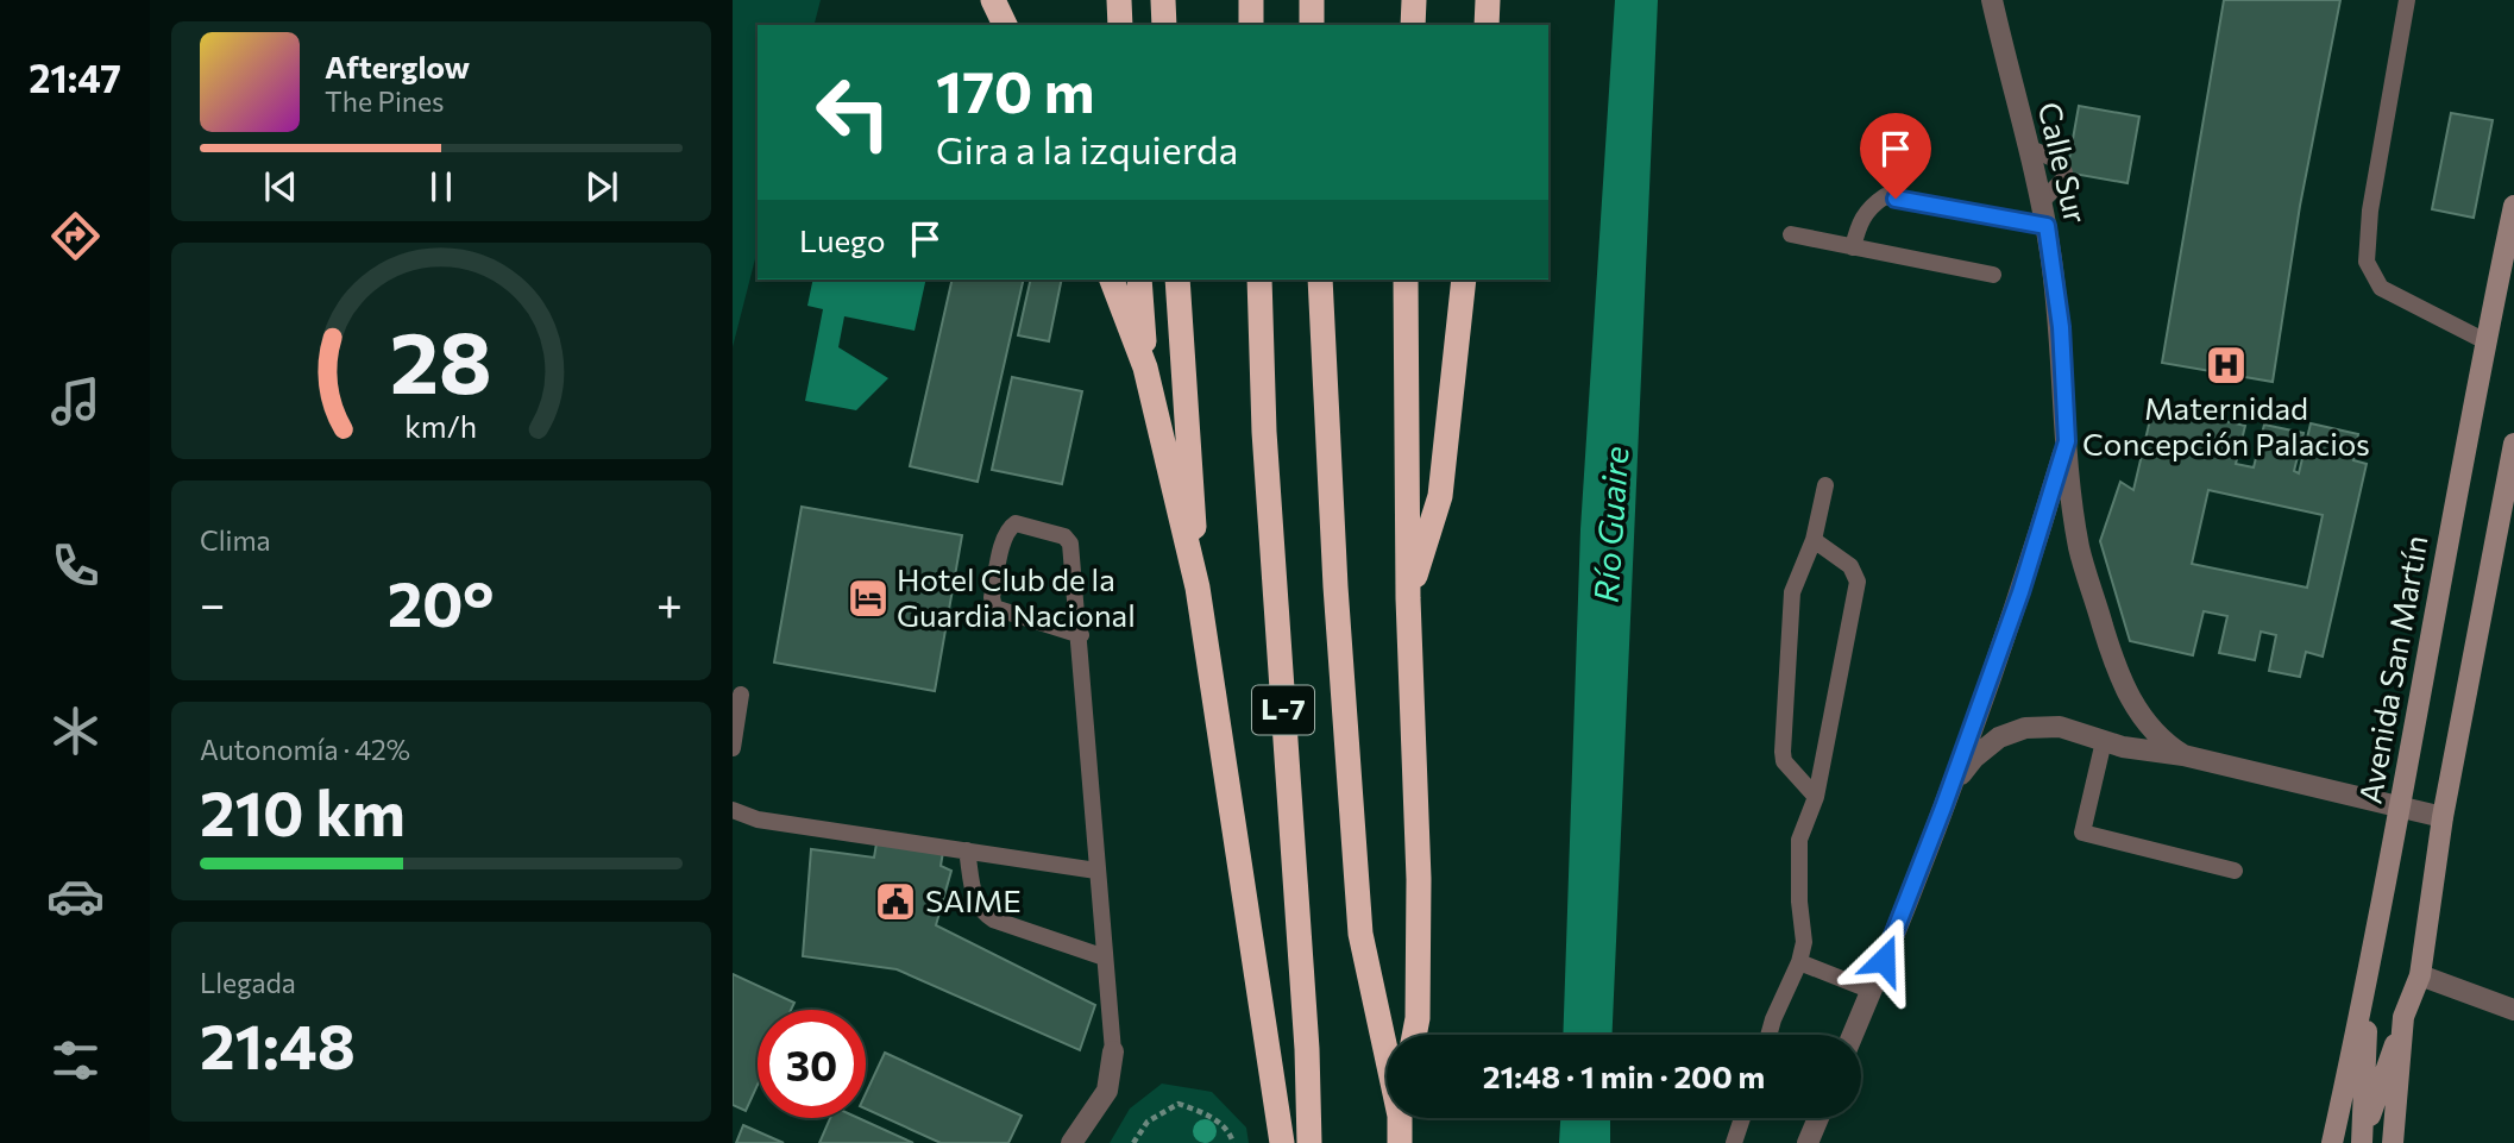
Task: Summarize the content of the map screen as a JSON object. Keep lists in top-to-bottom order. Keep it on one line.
{"streets":{"highway":["L-7"],"main road":["Avenida San Martín"],"street":["Calle Sur"]},"crossings":[["Calle Sur","Avenida San Martín"]],"water":["Río Guaire"],"places":{"hospital":["Maternidad Concepción Palacios"],"hotel":["Hotel Club de la Guardia Nacional"],"public building":["SAIME"]},"page":{"tabs":"21:47","turn":["170 m","Gira a la izquierda"],"song":["Afterglow","The Pines"],"then":"Luego","tile":["Clima",["Autonomía · 42%","210 km"],["Llegada","21:48"]],"heat":["−","20°","+"],"limit":"30","trip":"21:48 · 1 min · 200 m","gauge":["28","km/h"]}}
